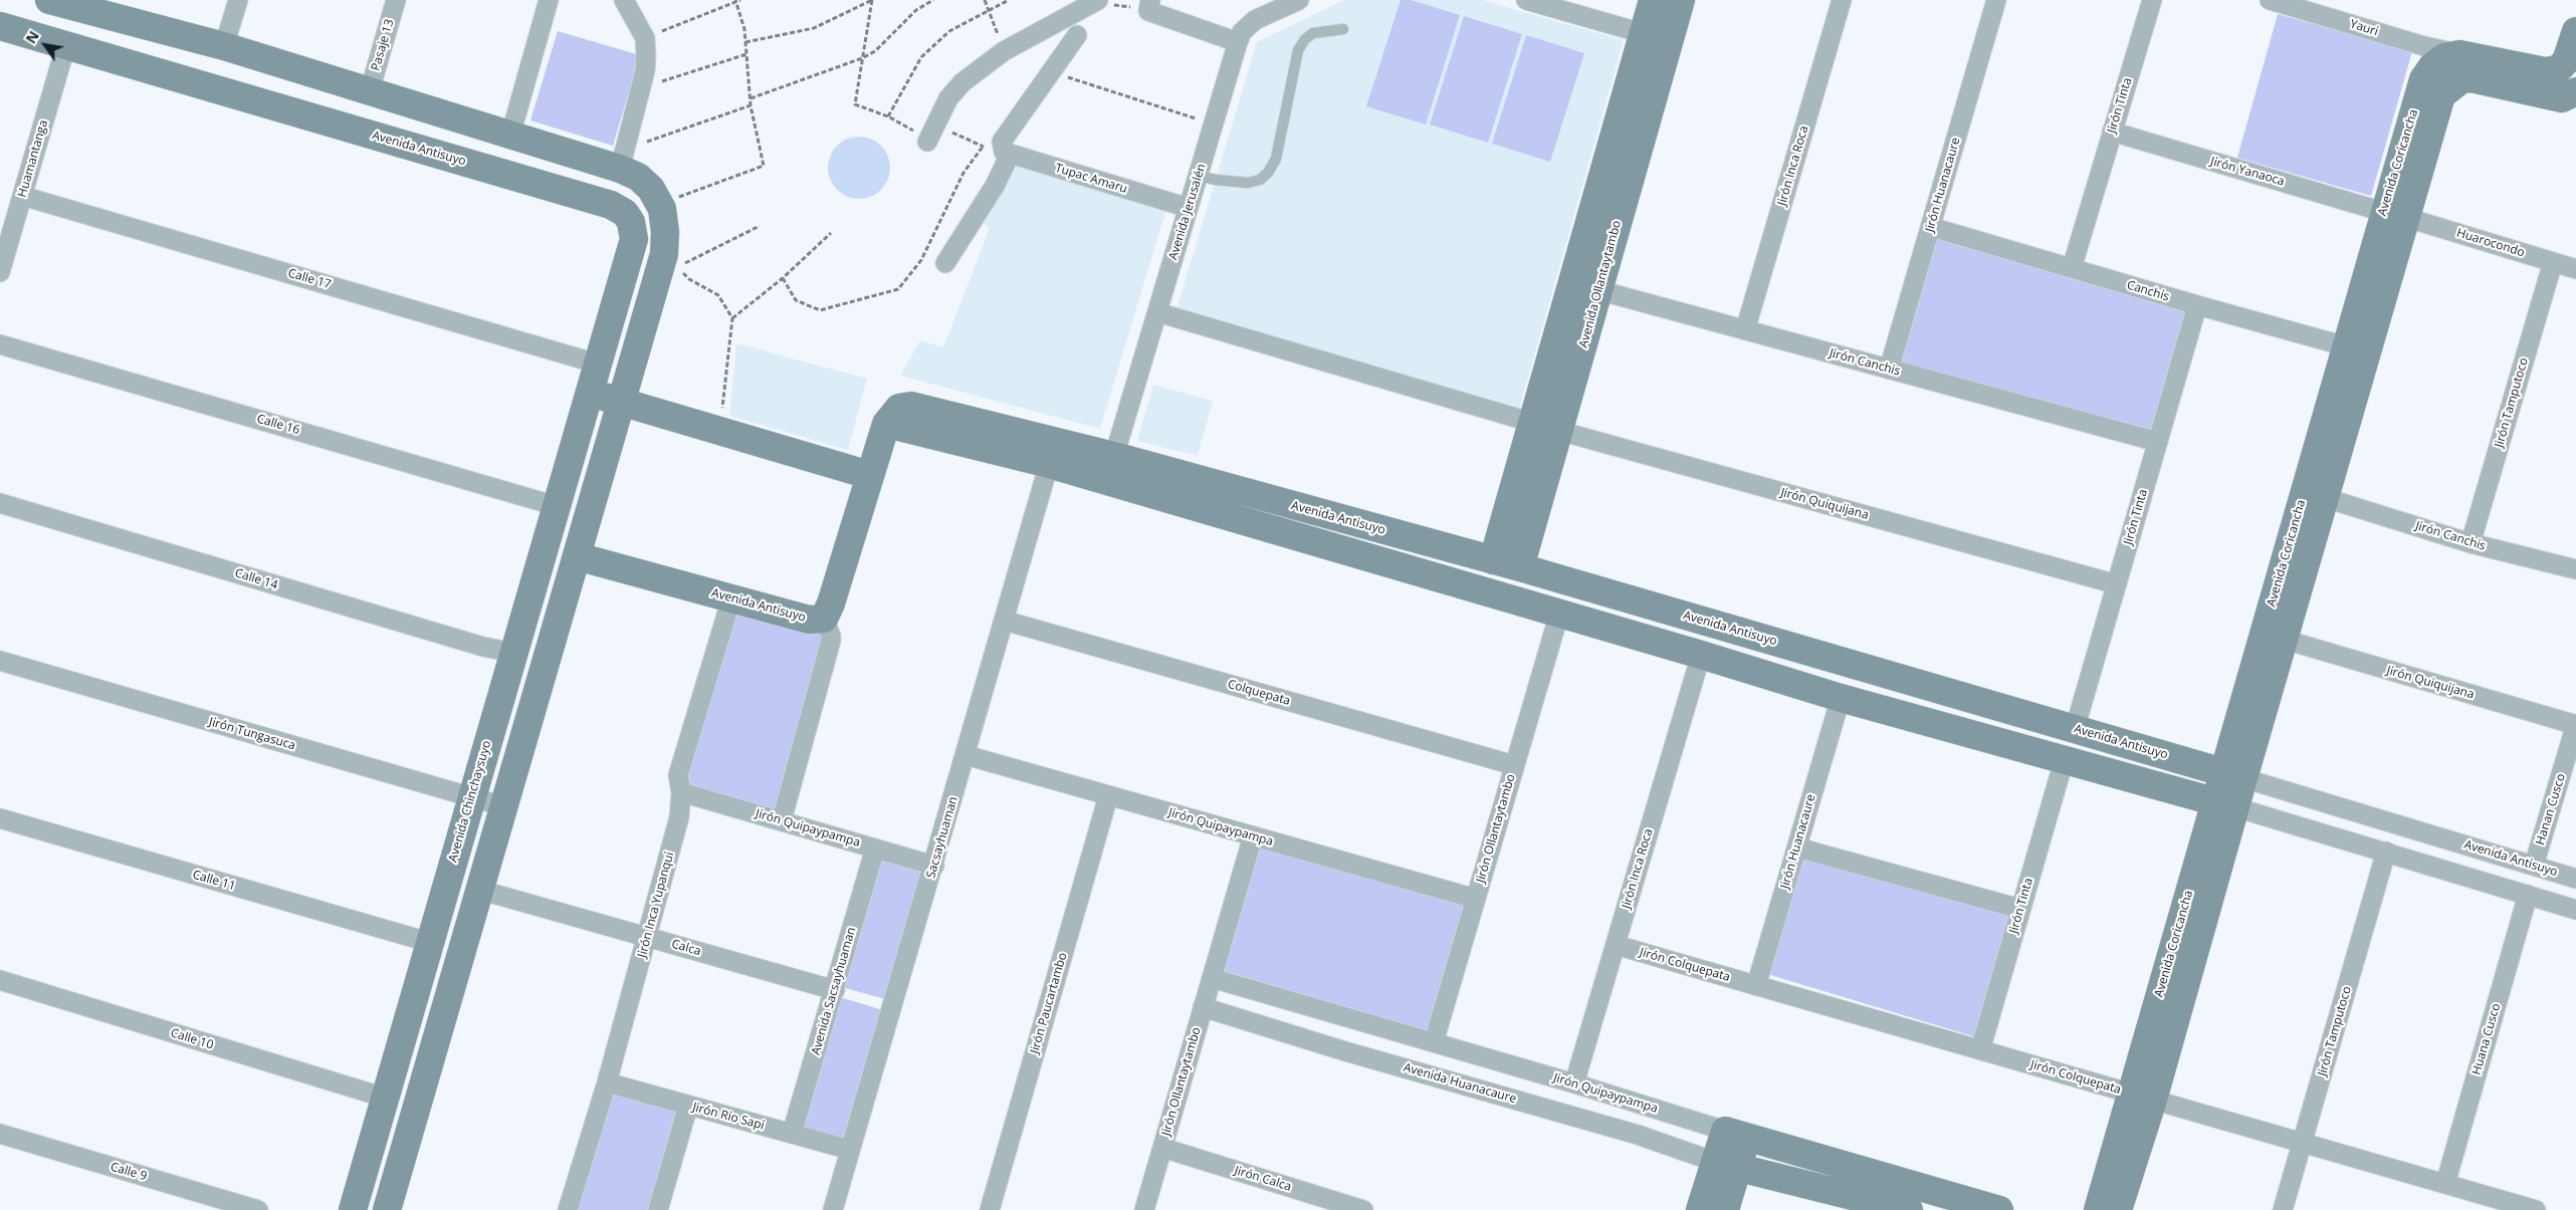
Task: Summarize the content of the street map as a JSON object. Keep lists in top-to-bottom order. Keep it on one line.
{"streets":{"street":["Yauri","Pasaje 13","Jirón Tinta","Avenida Antisuyo","Huamantanga","Avenida Coricancha","Jirón Inca Roca","Jirón Yanaoca","Tupac Amaru","Jirón Huanacaure","Avenida Jerusalén","Huarocondo","Calle 17","Avenida Ollantaytambo","Canchis","Jirón Canchis","Jirón Tamputoco","Calle 16","Jirón Quiquijana","Calle 14","Colquepata","Jirón Tungasuca","Avenida Chinchaysuyo","Hanan Cusco","Jirón Quipaypampa","Jirón Ollantaytambo","Sacsayhuaman","Calle 11","Jirón Inca Yupanqui","Calca","Jirón Colquepata","Avenida Sacsayhuaman","Jirón Paucartambo","Calle 10","Huana Cusco","Avenida Huanacaure","Jirón Rio Sapi","Calle 9","Jirón Calca"]},"crossings":[["Yauri","Avenida Coricancha"],["Jirón Tinta","Avenida Antisuyo"],["Jirón Tinta","Jirón Yanaoca"],["Jirón Tinta","Canchis"],["Jirón Tinta","Jirón Canchis"],["Jirón Tinta","Jirón Quiquijana"],["Jirón Tinta","Jirón Colquepata"],["Avenida Antisuyo","Huamantanga"],["Avenida Antisuyo","Avenida Coricancha"],["Avenida Antisuyo","Avenida Jerusalén"],["Avenida Antisuyo","Calle 17"],["Avenida Antisuyo","Avenida Ollantaytambo"],["Avenida Antisuyo","Avenida Chinchaysuyo"],["Avenida Antisuyo","Hanan Cusco"],["Avenida Antisuyo","Jirón Inca Yupanqui"],["Huamantanga","Calle 17"],["Avenida Coricancha","Jirón Yanaoca"],["Avenida Coricancha","Huarocondo"],["Avenida Coricancha","Canchis"],["Avenida Coricancha","Jirón Canchis"],["Avenida Coricancha","Jirón Quiquijana"],["Avenida Coricancha","Jirón Colquepata"],["Jirón Inca Roca","Jirón Canchis"],["Jirón Inca Roca","Jirón Quipaypampa"],["Jirón Inca Roca","Jirón Colquepata"],["Jirón Yanaoca","Huarocondo"],["Tupac Amaru","Avenida Jerusalén"],["Jirón Huanacaure","Canchis"],["Jirón Huanacaure","Jirón Canchis"],["Jirón Huanacaure","Jirón Colquepata"],["Avenida Jerusalén","Jirón Quiquijana"],["Huarocondo","Jirón Tamputoco"],["Avenida Ollantaytambo","Jirón Canchis"],["Avenida Ollantaytambo","Jirón Quiquijana"],["Jirón Canchis","Jirón Tamputoco"],["Jirón Tamputoco","Jirón Colquepata"],["Calle 16","Avenida Chinchaysuyo"],["Jirón Quiquijana","Hanan Cusco"],["Calle 14","Avenida Chinchaysuyo"],["Colquepata","Jirón Ollantaytambo"],["Colquepata","Sacsayhuaman"],["Jirón Tungasuca","Avenida Chinchaysuyo"],["Avenida Chinchaysuyo","Calle 11"],["Avenida Chinchaysuyo","Calle 10"],["Jirón Quipaypampa","Jirón Ollantaytambo"],["Jirón Quipaypampa","Sacsayhuaman"],["Jirón Quipaypampa","Jirón Inca Yupanqui"],["Jirón Quipaypampa","Avenida Sacsayhuaman"],["Jirón Quipaypampa","Jirón Paucartambo"],["Jirón Ollantaytambo","Avenida Huanacaure"],["Jirón Ollantaytambo","Jirón Calca"],["Sacsayhuaman","Jirón Rio Sapi"],["Jirón Inca Yupanqui","Calca"],["Jirón Inca Yupanqui","Jirón Rio Sapi"],["Calca","Avenida Sacsayhuaman"],["Jirón Colquepata","Huana Cusco"],["Avenida Sacsayhuaman","Jirón Rio Sapi"]],"north":"top left"}
